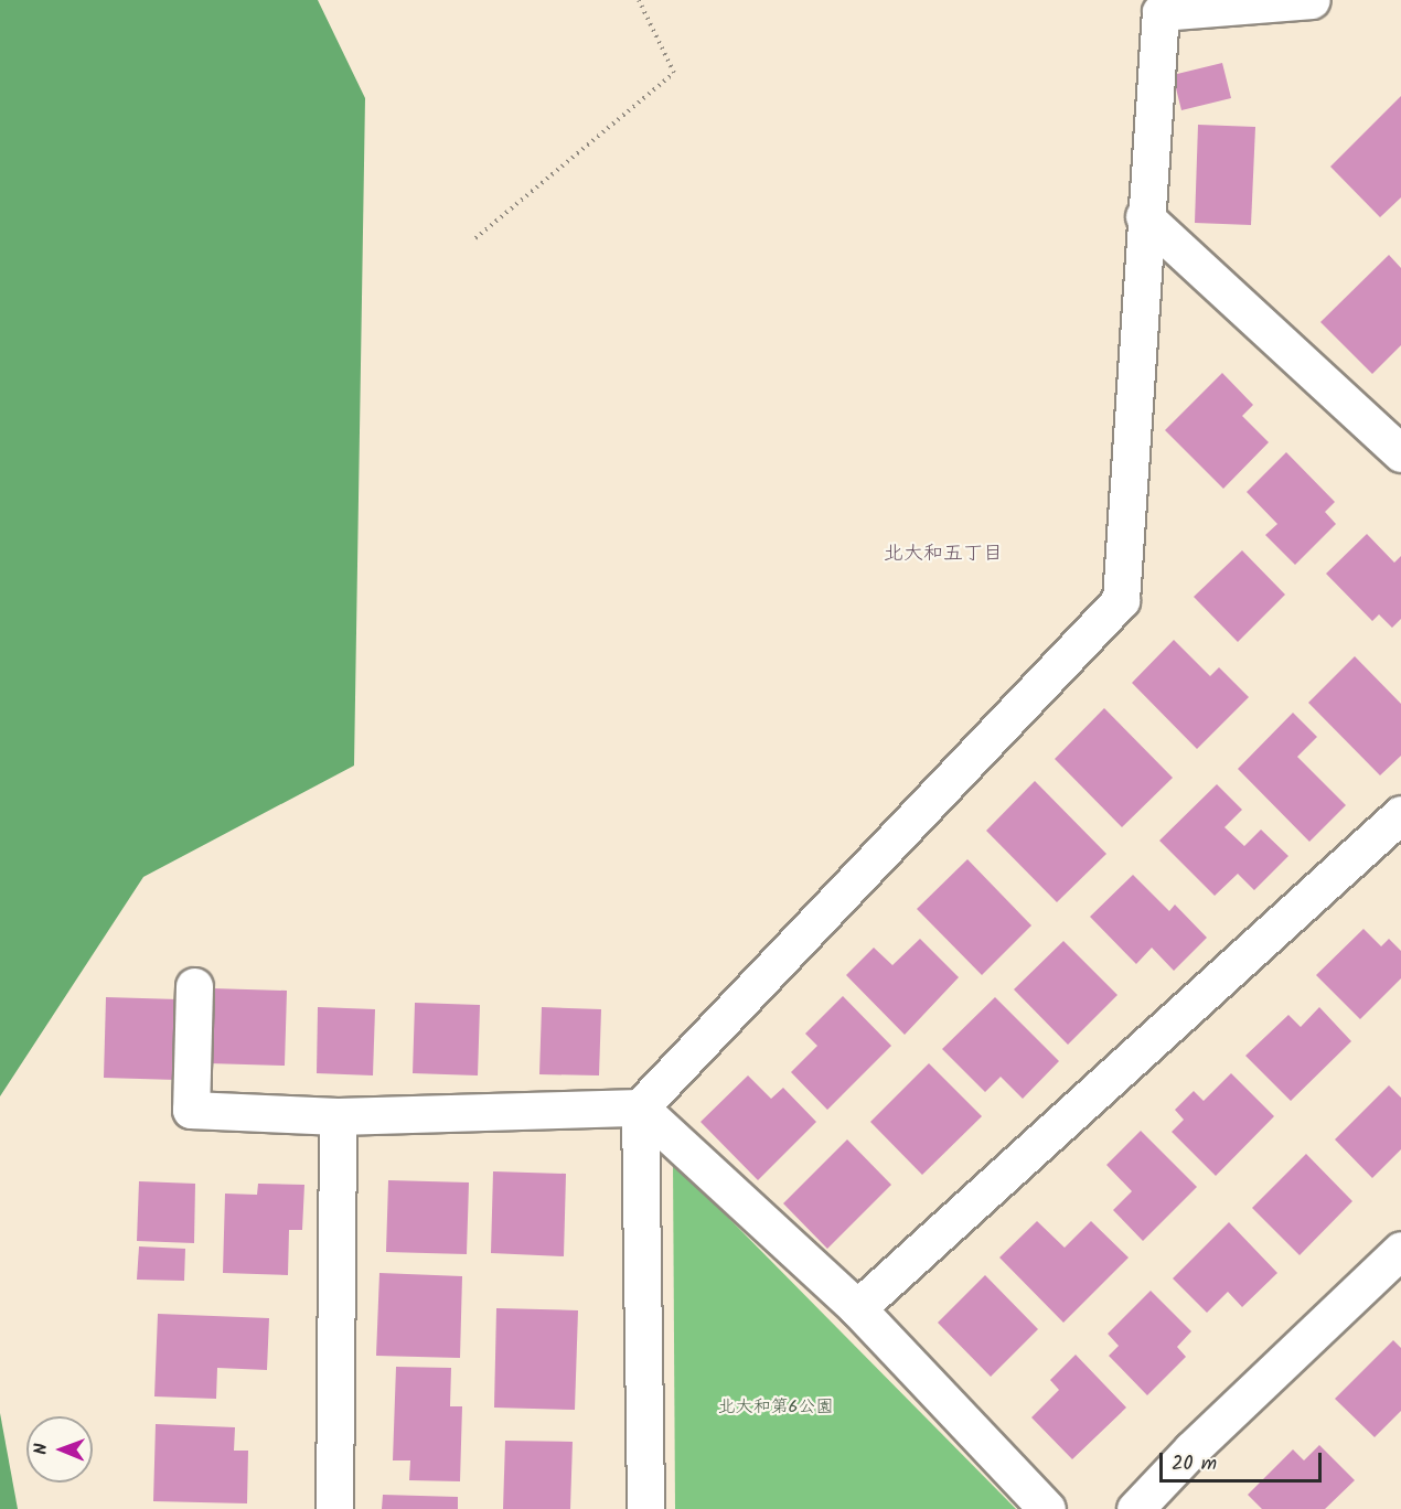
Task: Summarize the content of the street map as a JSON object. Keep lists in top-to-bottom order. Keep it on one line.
{"districts":["北大和五丁目"],"parks":["北大和第6公園"],"scale_bar":"20 m","north":"left"}
